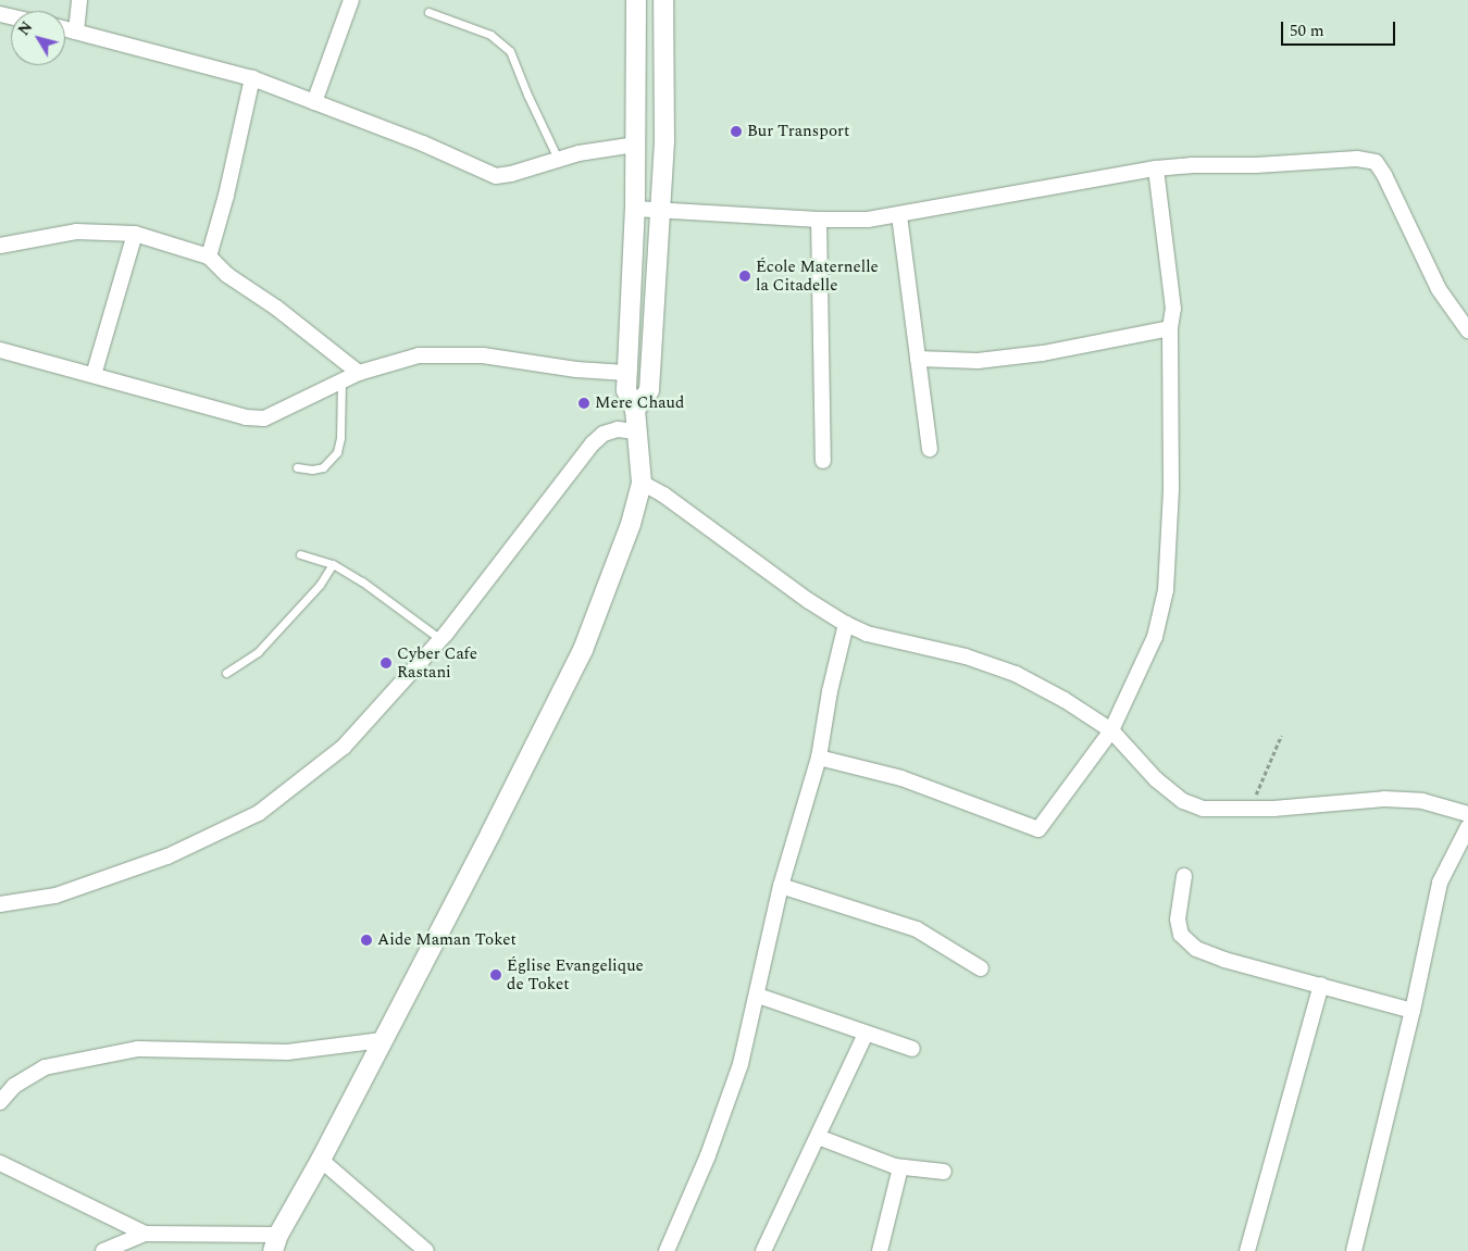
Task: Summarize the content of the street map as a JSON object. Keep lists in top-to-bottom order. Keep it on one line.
{"places":["Bur Transport","École Maternelle la Citadelle","Mere Chaud","Cyber Cafe Rastani","Aide Maman Toket","Église Evangelique de Toket"],"scale_bar":"50 m","north":"top left"}
